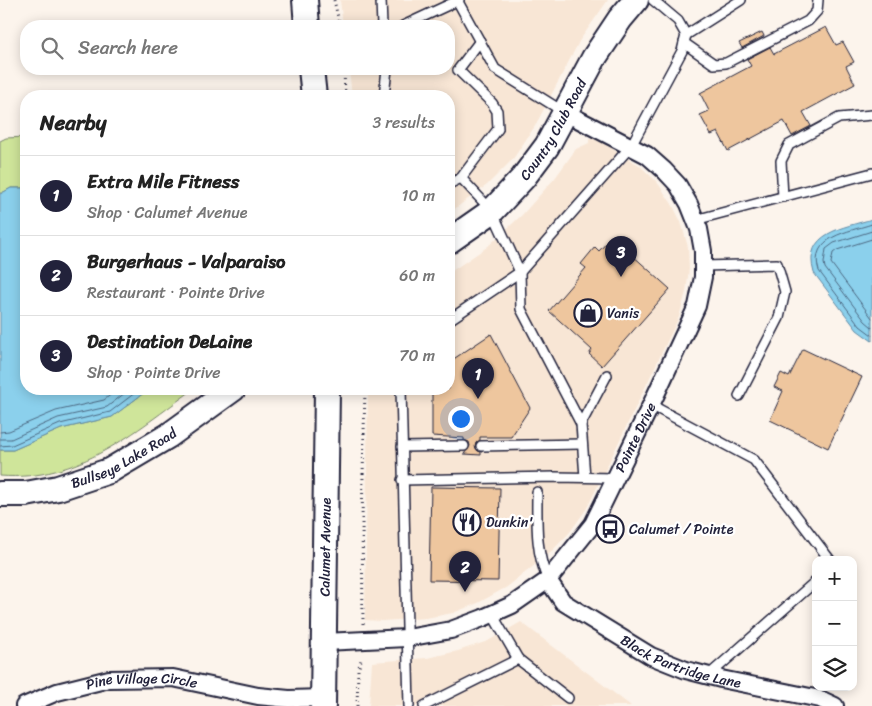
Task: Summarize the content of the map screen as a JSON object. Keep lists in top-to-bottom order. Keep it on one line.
{"streets":{"street":["Country Club Road","Pointe Drive","Bullseye Lake Road","Calumet Avenue","Black Partridge Lane","Pine Village Circle"]},"crossings":[["Country Club Road","Pointe Drive"],["Pointe Drive","Calumet Avenue"],["Pointe Drive","Black Partridge Lane"],["Calumet Avenue","Pine Village Circle"]],"places":{"shop":["Vanis"],"restaurant":["Dunkin'"],"bus stop":["Calumet / Pointe"]},"page":{"search":"Search here","heading":["Nearby","3 results"],"list":[{"mark":"1","name":"Extra Mile Fitness","note":"Shop · Calumet Avenue","value":"10 m"},{"mark":"2","name":"Burgerhaus - Valparaiso","note":"Restaurant · Pointe Drive","value":"60 m"},{"mark":"3","name":"Destination DeLaine","note":"Shop · Pointe Drive","value":"70 m"}],"pins":["3","1","2"],"map_buttons":["+","−"]}}
